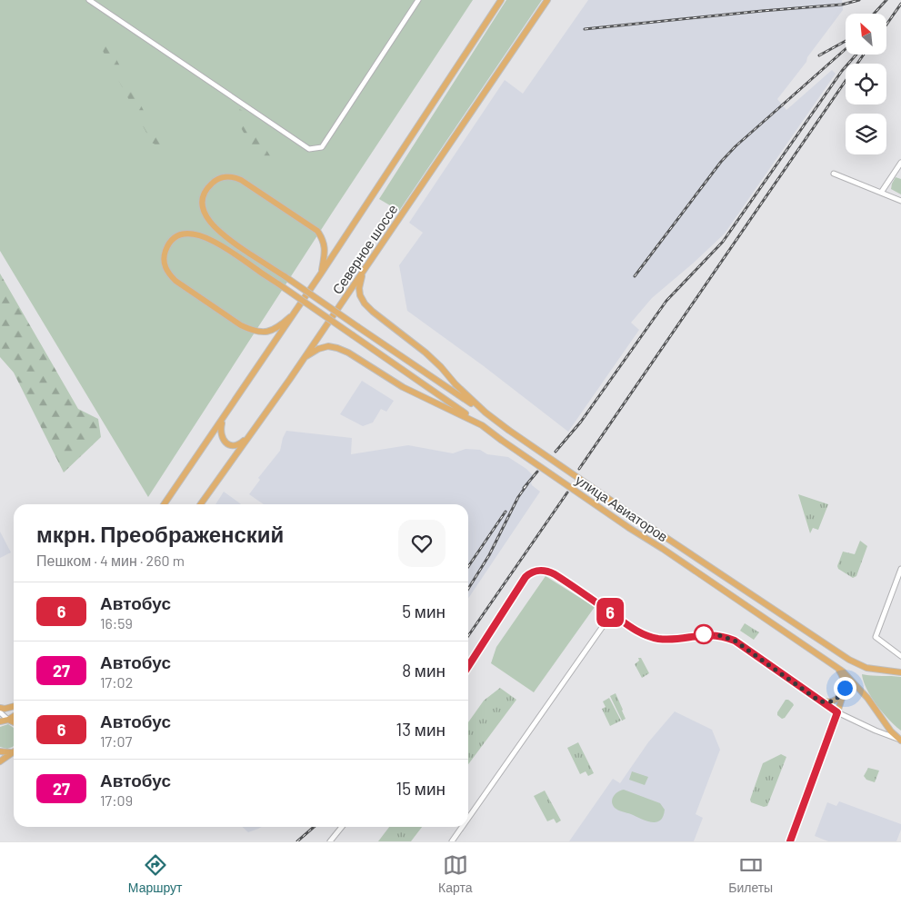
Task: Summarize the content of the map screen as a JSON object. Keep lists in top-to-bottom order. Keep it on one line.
{"streets":{"main road":["Северное шоссе","улица Авиаторов"]},"crossings":[["Северное шоссе","улица Авиаторов"]],"lines":["bus line 6"],"north":"top left","page":{"on_map":"6","heading":["мкрн. Преображенский","Пешком · 4 мин · 260 m"],"list":[{"mark":"6","name":"Автобус","note":"16:59","value":"5 мин"},{"mark":"27","name":"Автобус","note":"17:02","value":"8 мин"},{"mark":"6","name":"Автобус","note":"17:07","value":"13 мин"},{"mark":"27","name":"Автобус","note":"17:09","value":"15 мин"}],"tabs":["Маршрут","Карта","Билеты"]}}
